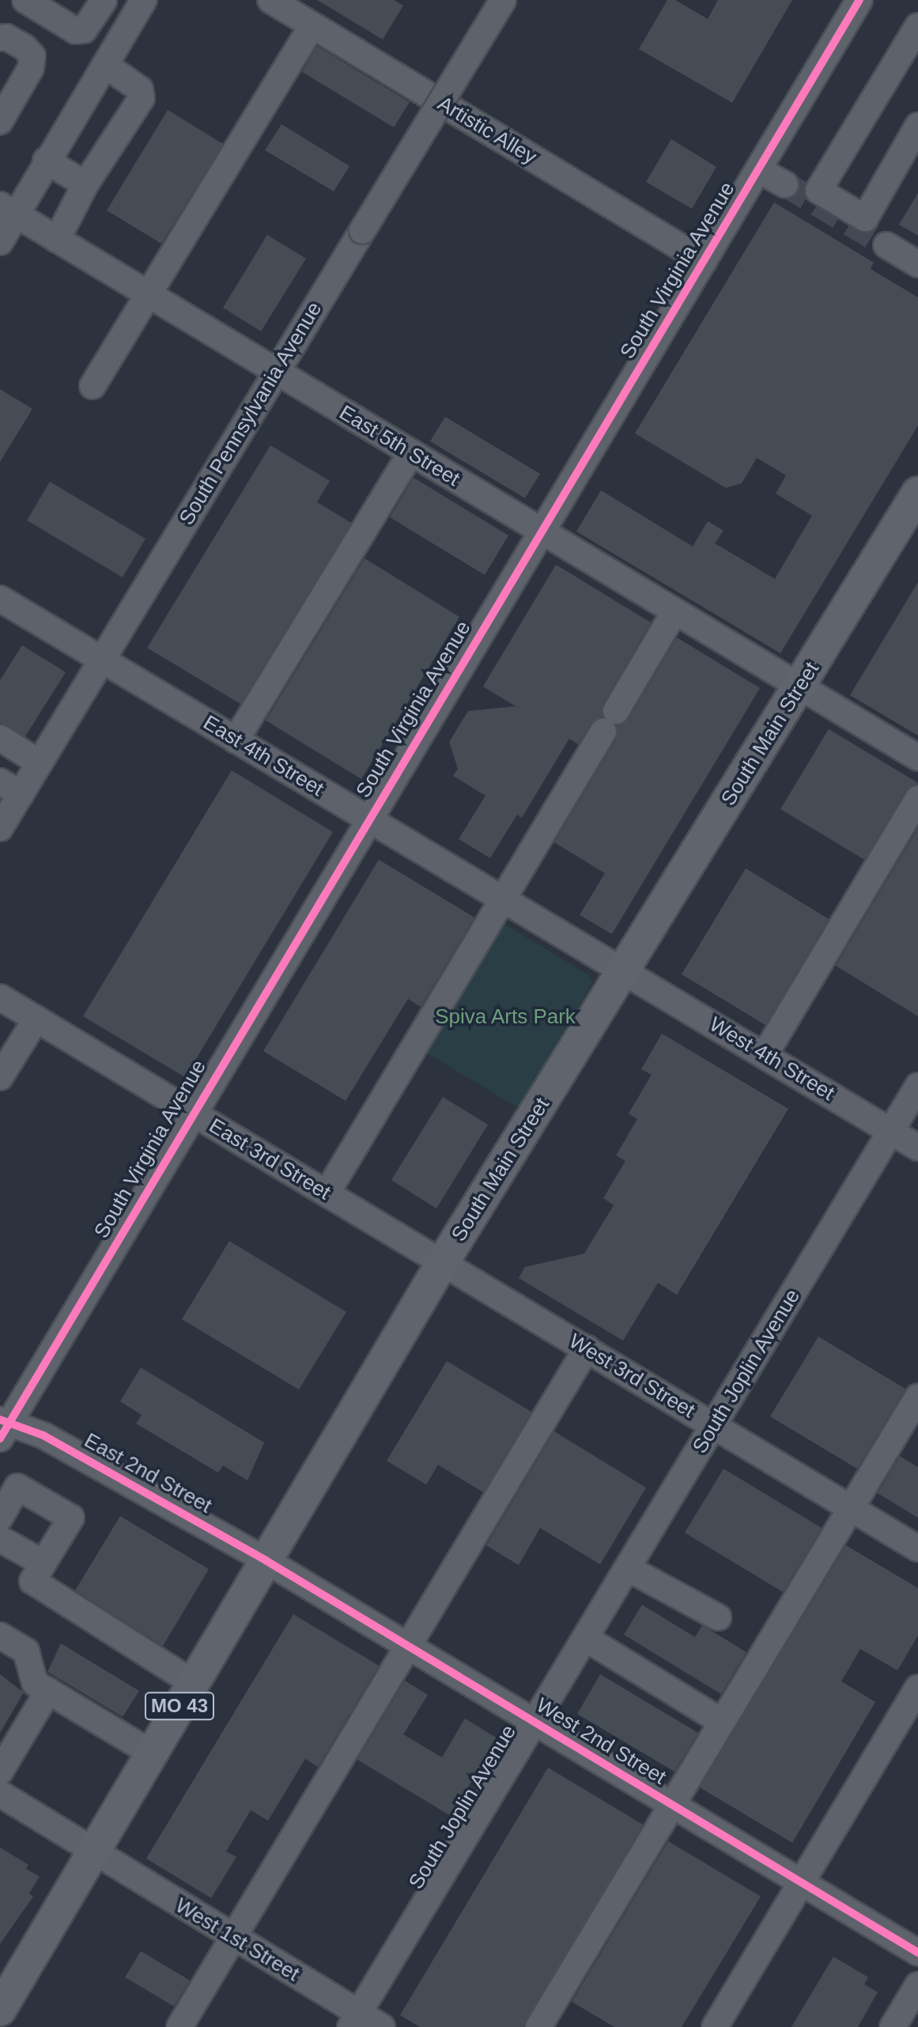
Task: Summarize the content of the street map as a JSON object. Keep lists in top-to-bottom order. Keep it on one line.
{"streets":{"main road":["South Main Street","MO 43"],"street":["Artistic Alley","South Virginia Avenue","South Pennsylvania Avenue","East 5th Street","East 4th Street","West 4th Street","East 3rd Street","South Joplin Avenue","West 3rd Street","East 2nd Street","West 2nd Street","West 1st Street"]},"crossings":[["Artistic Alley","South Virginia Avenue"],["South Virginia Avenue","East 5th Street"],["South Virginia Avenue","East 4th Street"],["South Virginia Avenue","East 3rd Street"],["South Virginia Avenue","East 2nd Street"],["South Pennsylvania Avenue","East 5th Street"],["South Pennsylvania Avenue","East 4th Street"],["East 5th Street","South Main Street"],["South Main Street","East 4th Street"],["South Main Street","West 4th Street"],["South Main Street","East 3rd Street"],["South Main Street","West 3rd Street"],["South Main Street","East 2nd Street"],["South Main Street","MO 43"],["South Main Street","West 2nd Street"],["South Main Street","West 1st Street"],["East 4th Street","West 4th Street"],["West 4th Street","South Joplin Avenue"],["East 3rd Street","West 3rd Street"],["South Joplin Avenue","West 3rd Street"],["South Joplin Avenue","West 2nd Street"],["South Joplin Avenue","West 1st Street"],["East 2nd Street","West 2nd Street"],["MO 43","West 1st Street"]],"parks":["Spiva Arts Park"]}
